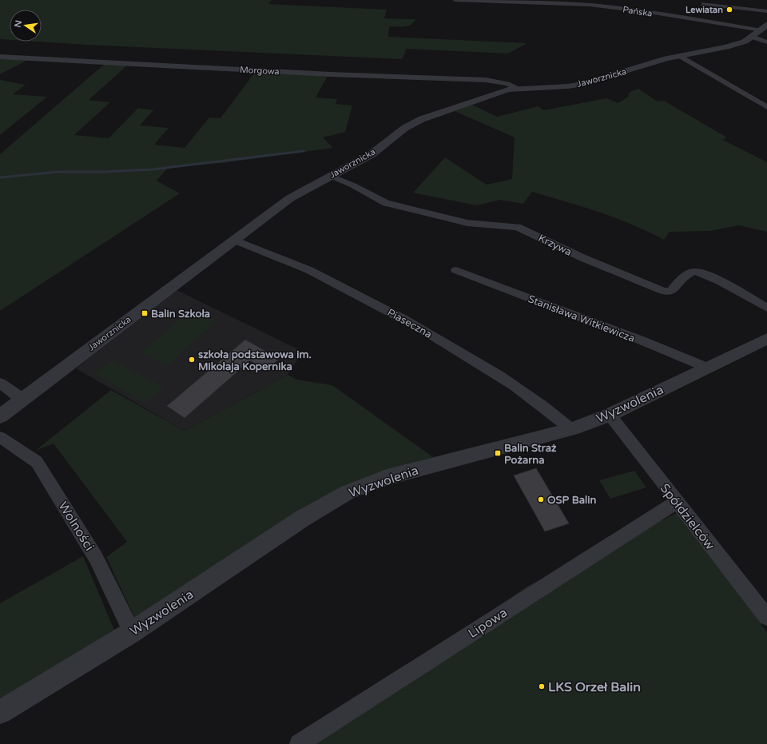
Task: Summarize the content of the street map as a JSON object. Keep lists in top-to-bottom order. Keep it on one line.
{"streets":{"street":["Pańska","Morgowa","Jaworznicka","Krzywa","Stanisława Witkiewicza","Piaseczna","Wyzwolenia","Spółdzielców","Wolności","Lipowa"]},"crossings":[["Pańska","Jaworznicka"],["Morgowa","Jaworznicka"],["Jaworznicka","Krzywa"],["Jaworznicka","Piaseczna"],["Stanisława Witkiewicza","Wyzwolenia"],["Piaseczna","Wyzwolenia"],["Wyzwolenia","Spółdzielców"],["Wyzwolenia","Wolności"],["Spółdzielców","Lipowa"]],"places":{"other":["Lewiatan","szkoła podstawowa im. Mikołaja Kopernika","OSP Balin","LKS Orzeł Balin"],"transit":["Balin Szkoła","Balin Straż Pożarna"]},"north":"left"}
